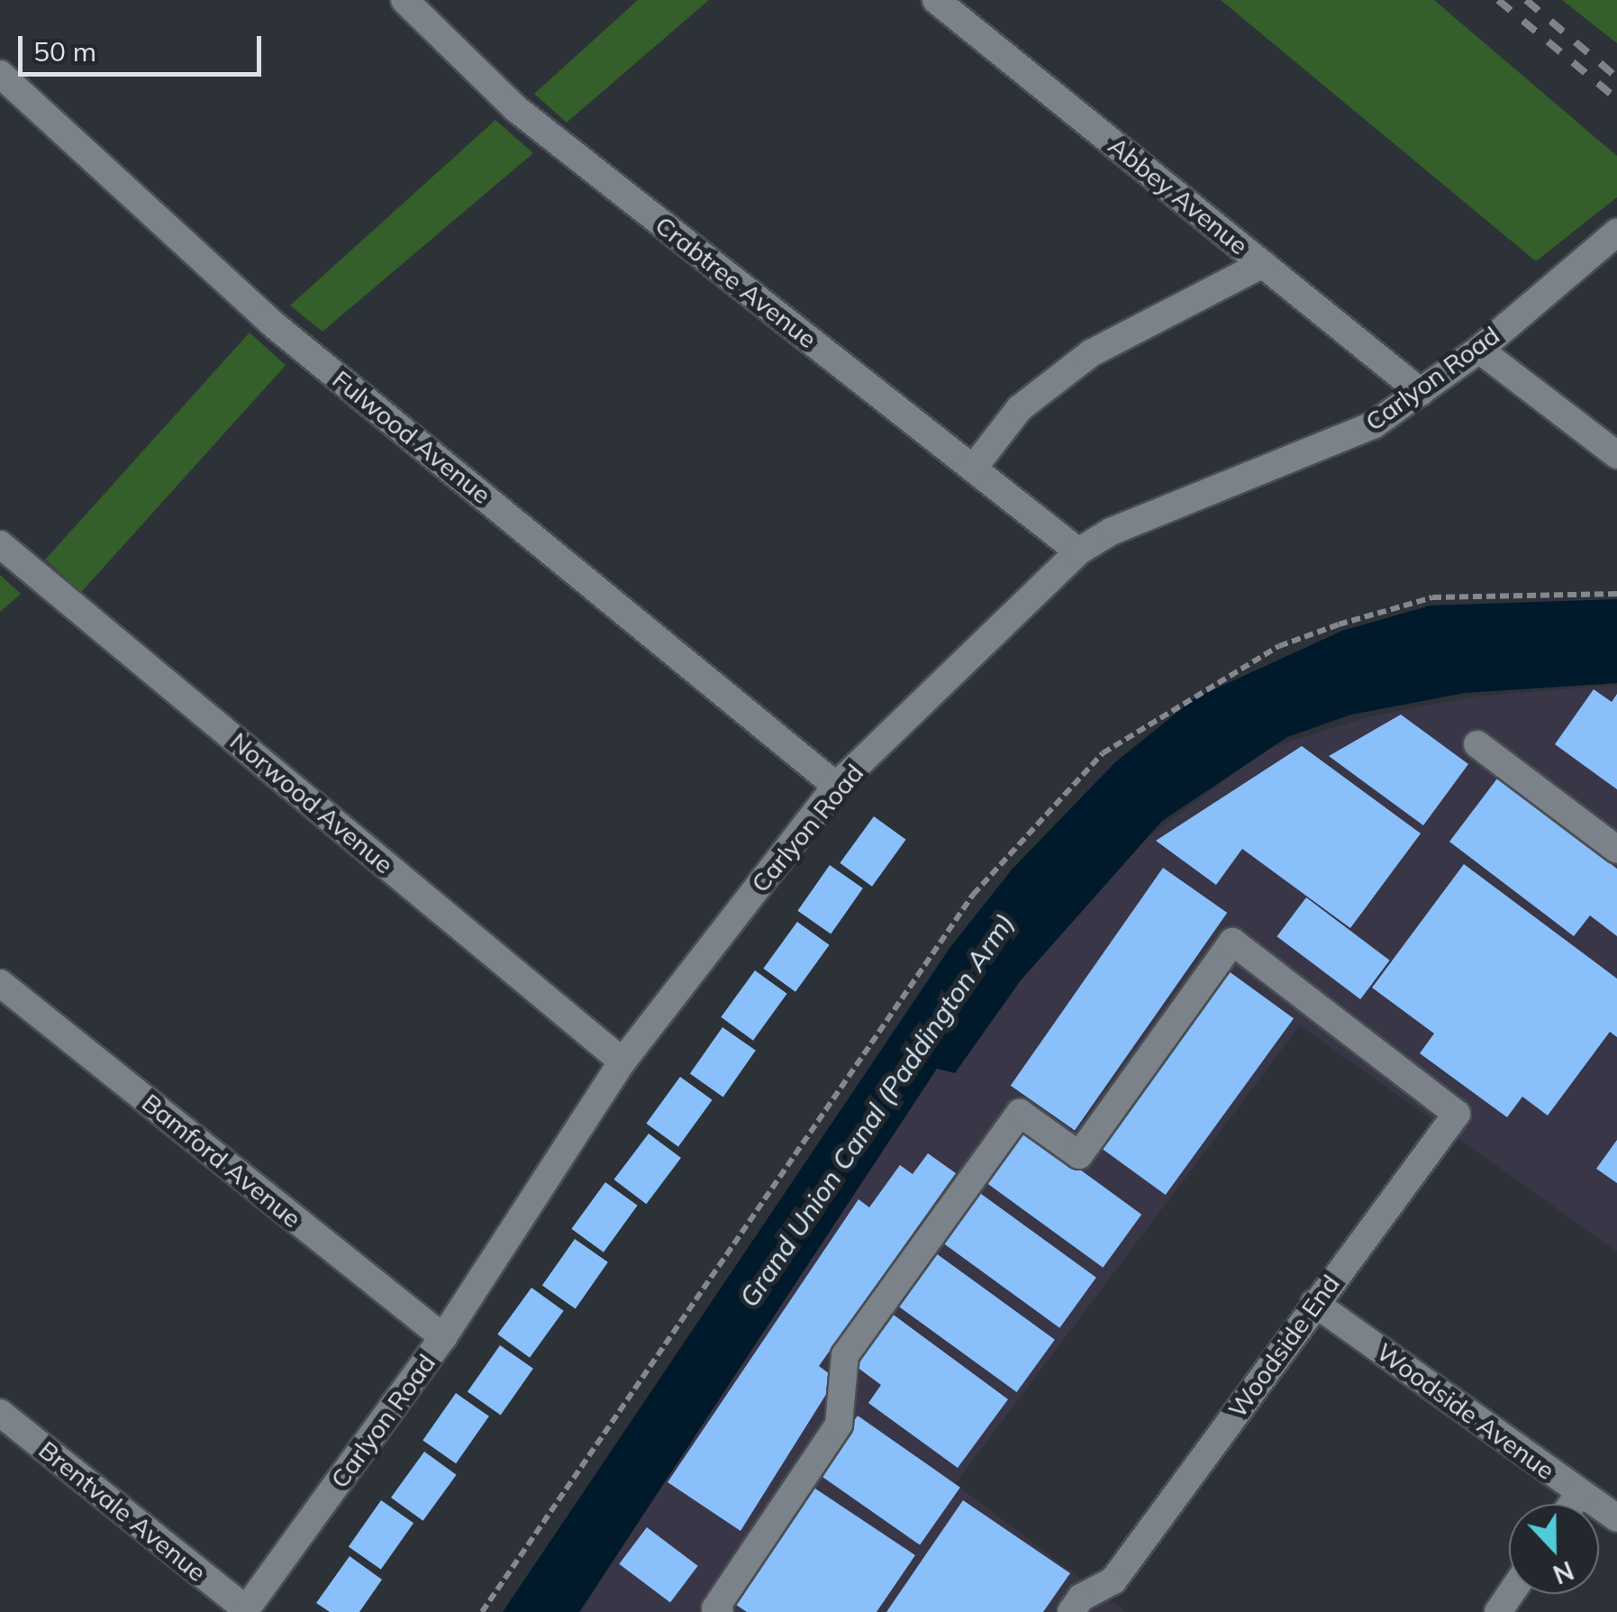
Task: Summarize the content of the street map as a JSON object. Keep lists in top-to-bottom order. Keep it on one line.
{"streets":{"street":["Abbey Avenue","Crabtree Avenue","Carlyon Road","Fulwood Avenue","Norwood Avenue","Bamford Avenue","Woodside End","Woodside Avenue","Brentvale Avenue"]},"crossings":[["Abbey Avenue","Carlyon Road"],["Crabtree Avenue","Carlyon Road"],["Carlyon Road","Fulwood Avenue"],["Carlyon Road","Norwood Avenue"],["Carlyon Road","Bamford Avenue"],["Carlyon Road","Brentvale Avenue"],["Woodside End","Woodside Avenue"]],"water":["Grand Union Canal (Paddington Arm)"],"scale_bar":"50 m","north":"bottom"}
